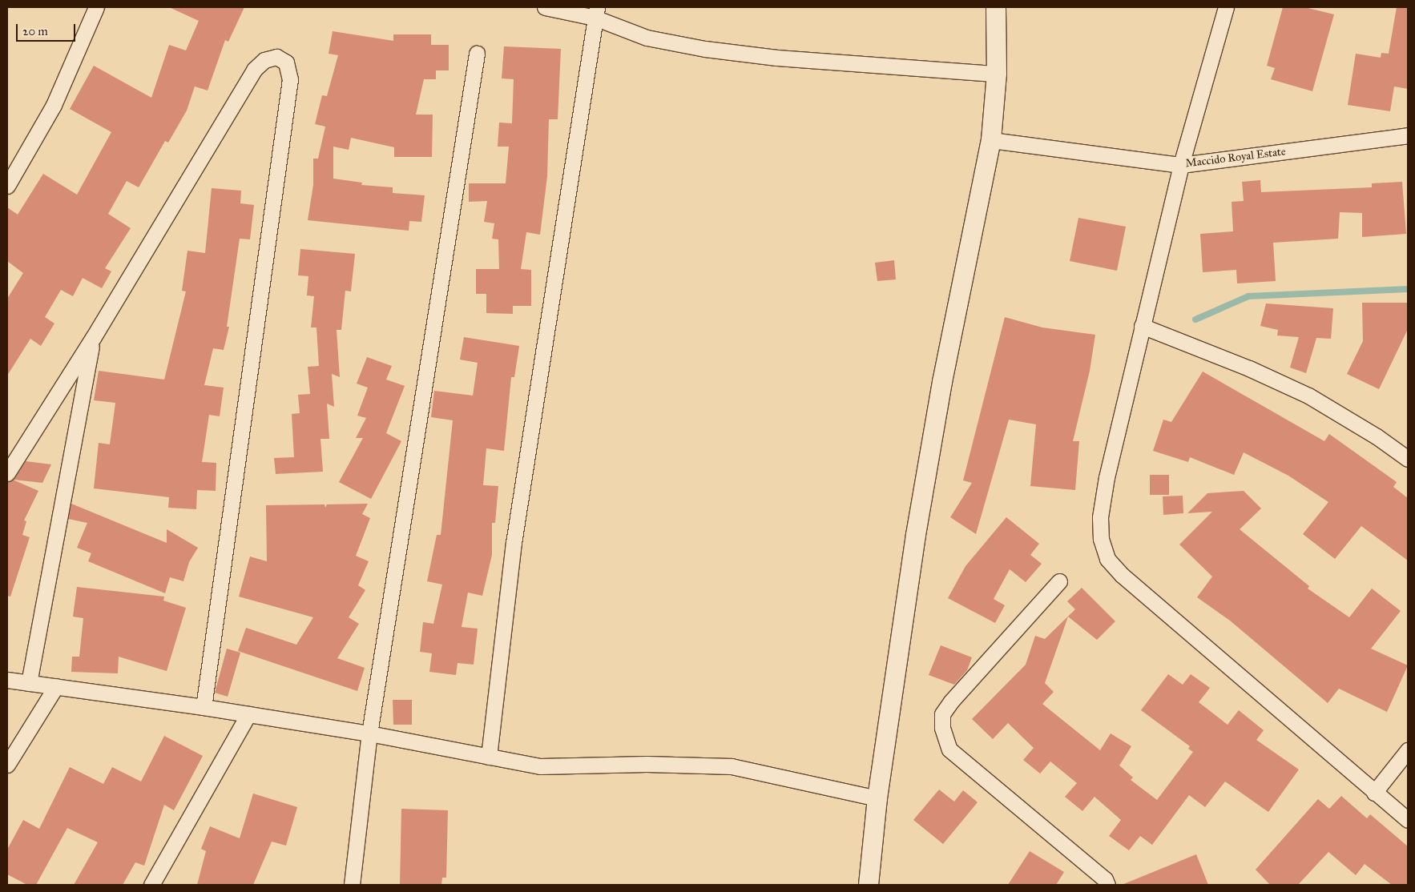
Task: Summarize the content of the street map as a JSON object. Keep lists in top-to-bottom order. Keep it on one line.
{"streets":{"street":["Maccido Royal Estate"]},"scale_bar":"20 m"}
